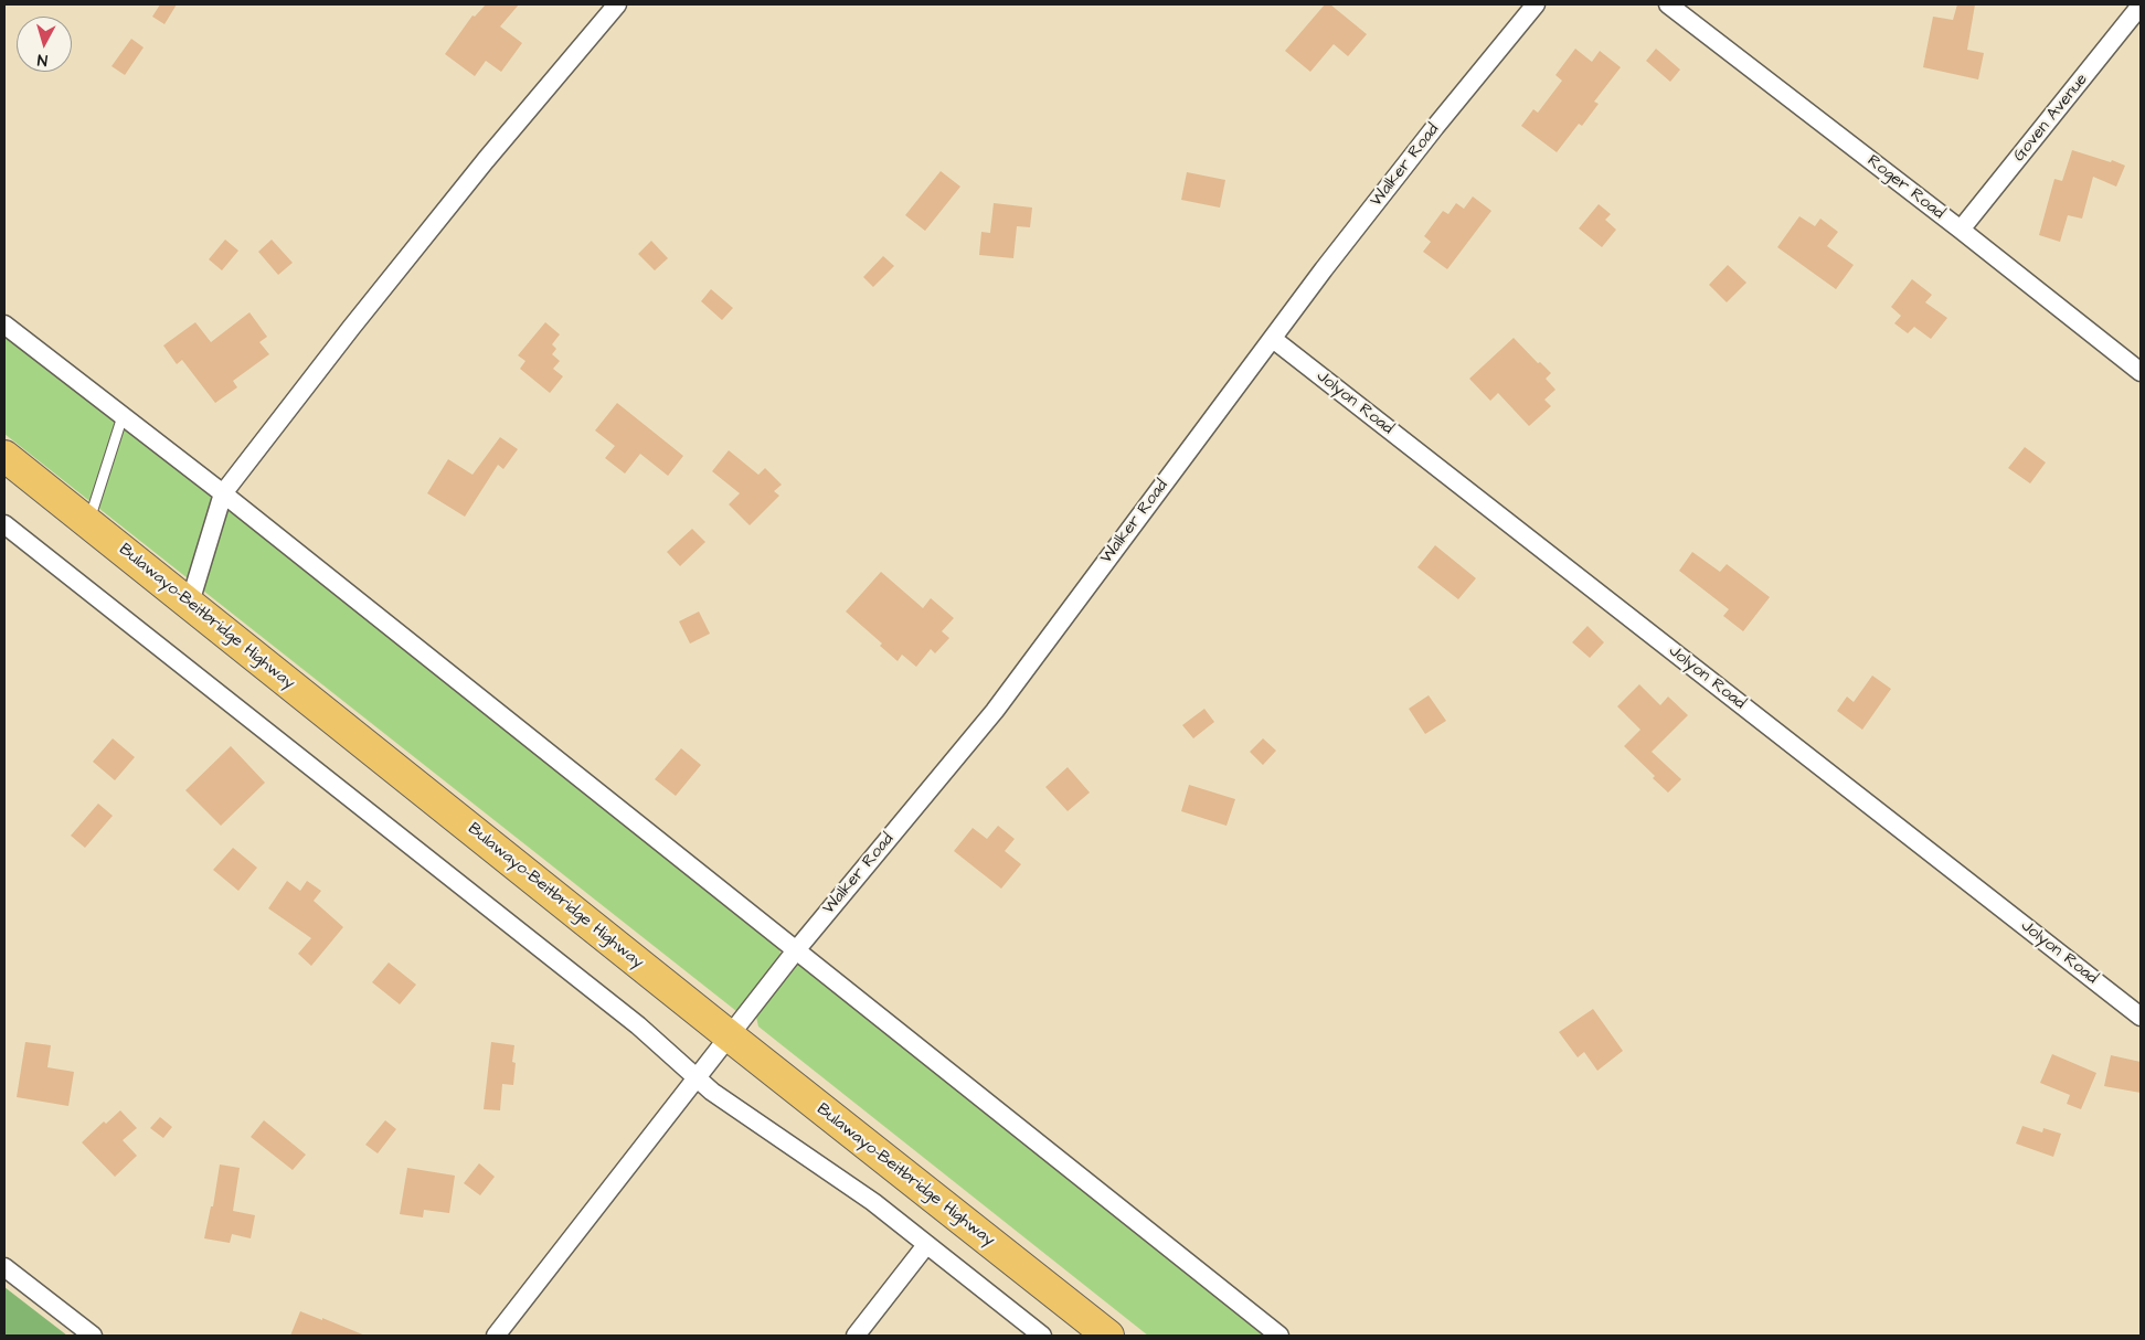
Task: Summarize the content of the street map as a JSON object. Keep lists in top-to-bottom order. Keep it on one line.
{"streets":{"highway":["Bulawayo-Beitbridge Highway"],"street":["Goven Avenue","Walker Road","Roger Road","Jolyon Road"]},"crossings":[["Goven Avenue","Roger Road"],["Walker Road","Jolyon Road"],["Walker Road","Bulawayo-Beitbridge Highway"]],"north":"bottom"}
